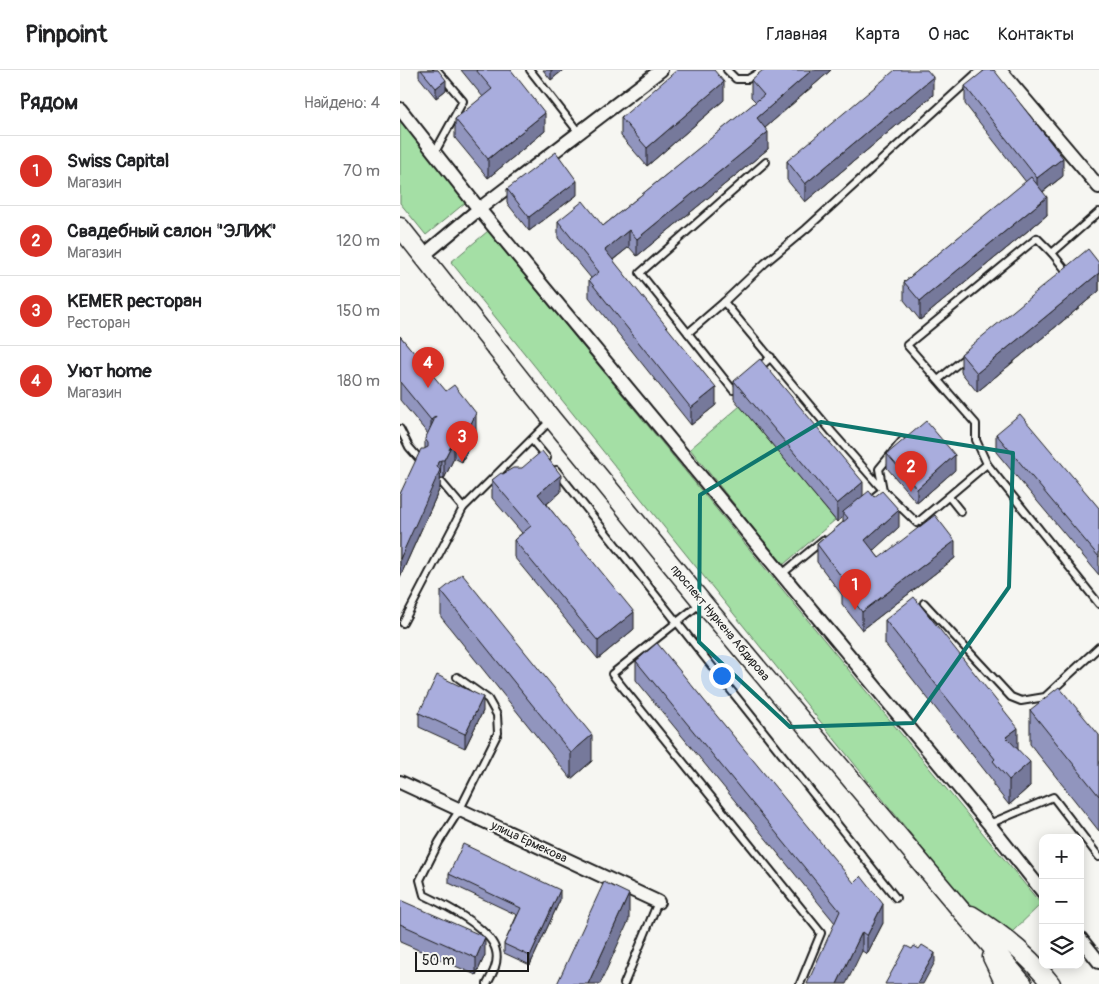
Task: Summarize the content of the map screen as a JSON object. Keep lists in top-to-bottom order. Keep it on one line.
{"streets":{"main road":["проспект Нуркена Абдирова"],"street":["улица Ермекова"]},"scale_bar":"50 m","page":{"header":"Pinpoint","nav":["Главная","Карта","О нас","Контакты"],"heading":["Рядом","Найдено: 4"],"list":[{"mark":"1","name":"Swiss Capital","note":"Магазин","value":"70 m"},{"mark":"2","name":"Свадебный салон \"ЭЛИЖ\"","note":"Магазин","value":"120 m"},{"mark":"3","name":"KEMER ресторан","note":"Ресторан","value":"150 m"},{"mark":"4","name":"Уют home","note":"Магазин","value":"180 m"}],"pins":["4","3","2","1"],"map_buttons":["+","−"],"scale":"50 m"}}
